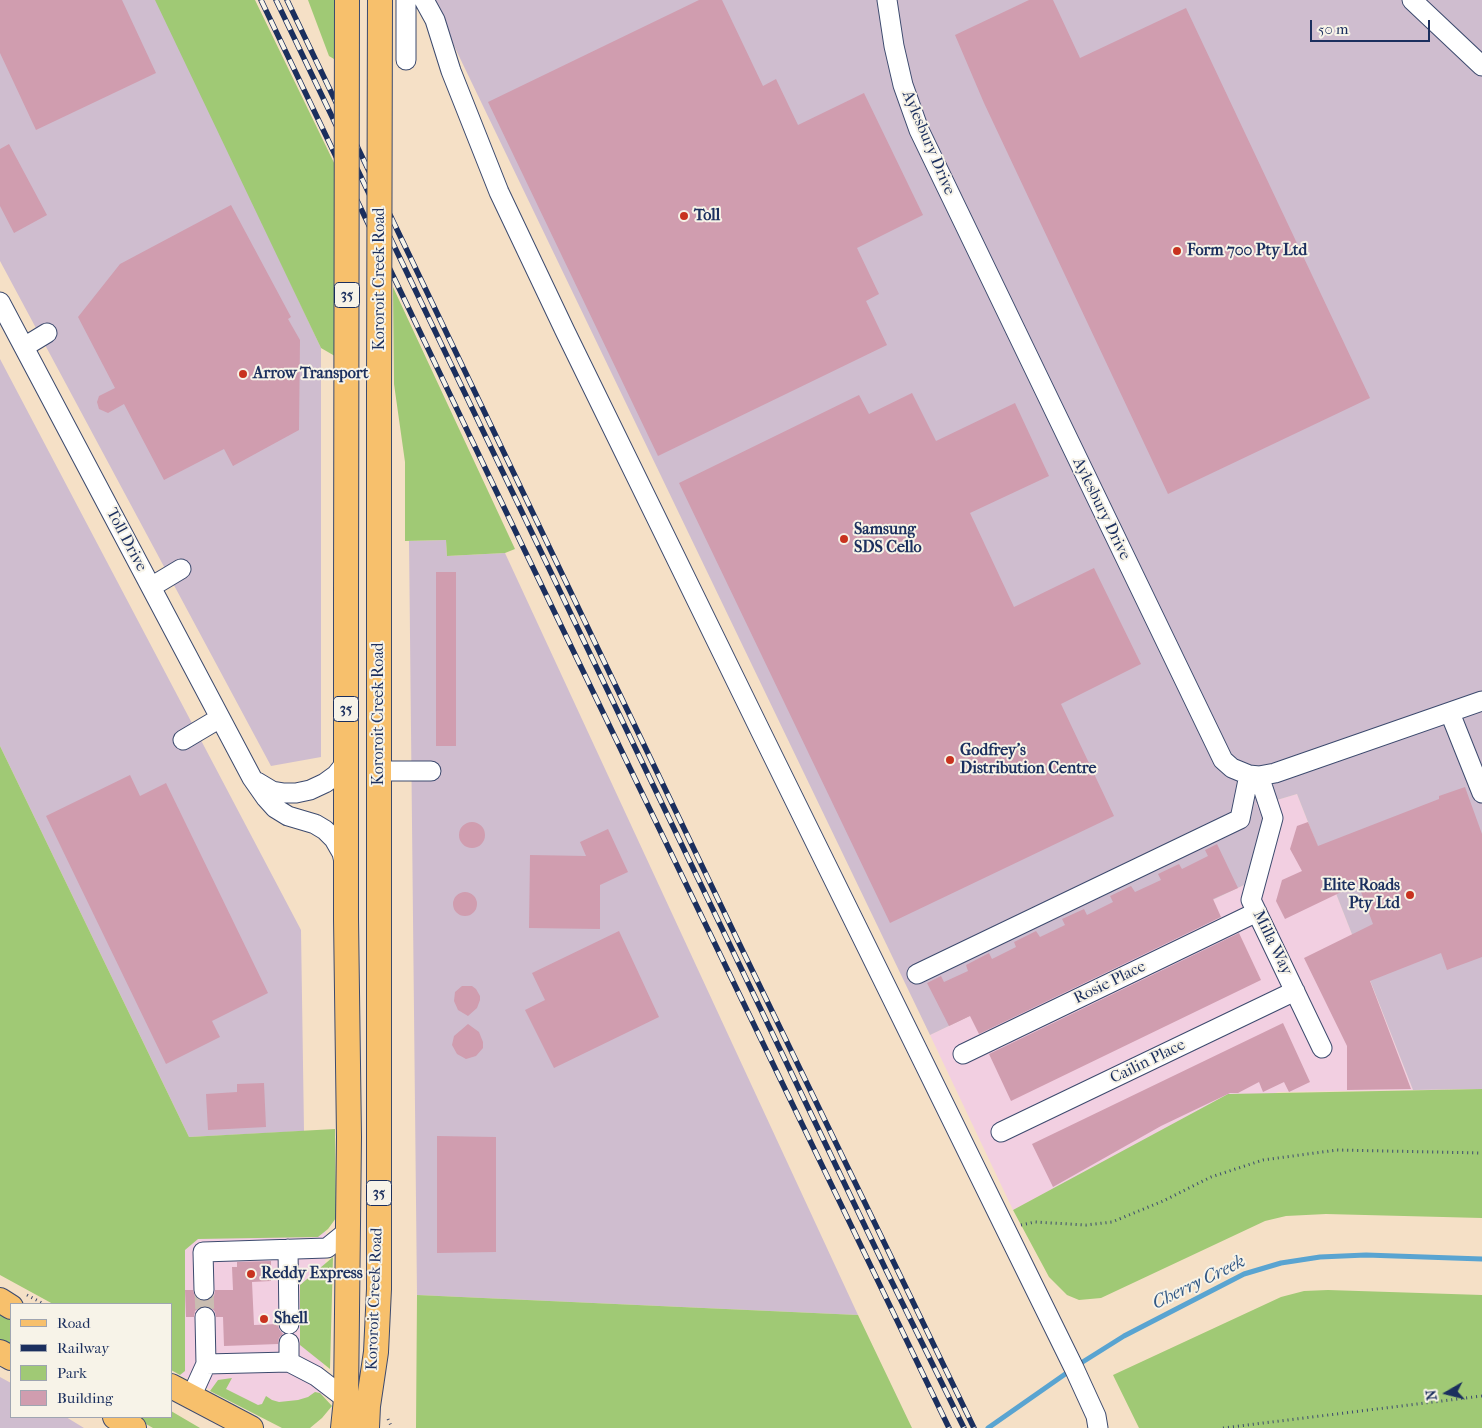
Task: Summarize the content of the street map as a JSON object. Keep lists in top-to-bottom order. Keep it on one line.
{"streets":{"main road":["Kororoit Creek Road","35"],"street":["Aylesbury Drive","Toll Drive","Milla Way","Rosie Place","Cailin Place"]},"crossings":[["Aylesbury Drive","Milla Way"],["Kororoit Creek Road","Toll Drive"],["Milla Way","Rosie Place"],["Milla Way","Cailin Place"]],"water":["Cherry Creek"],"places":["Toll","Form 700 Pty Ltd","Arrow Transport","Samsung SDS Cello","Godfrey's Distribution Centre","Elite Roads Pty Ltd","Reddy Express","Shell"],"legend":["Road","Railway","Park","Building"],"scale_bar":"50 m","north":"left"}
